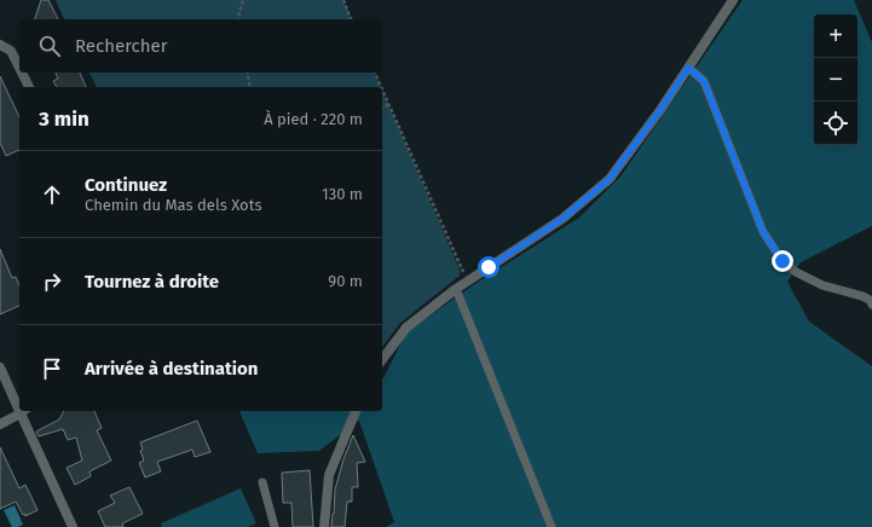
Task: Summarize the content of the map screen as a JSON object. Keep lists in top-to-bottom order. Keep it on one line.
{"page":{"map_buttons":["+","−"],"search":"Rechercher","heading":["3 min","À pied · 220 m"],"list":[["Continuez","Chemin du Mas dels Xots","130 m"],["Tournez à droite","90 m"],"Arrivée à destination"]}}
